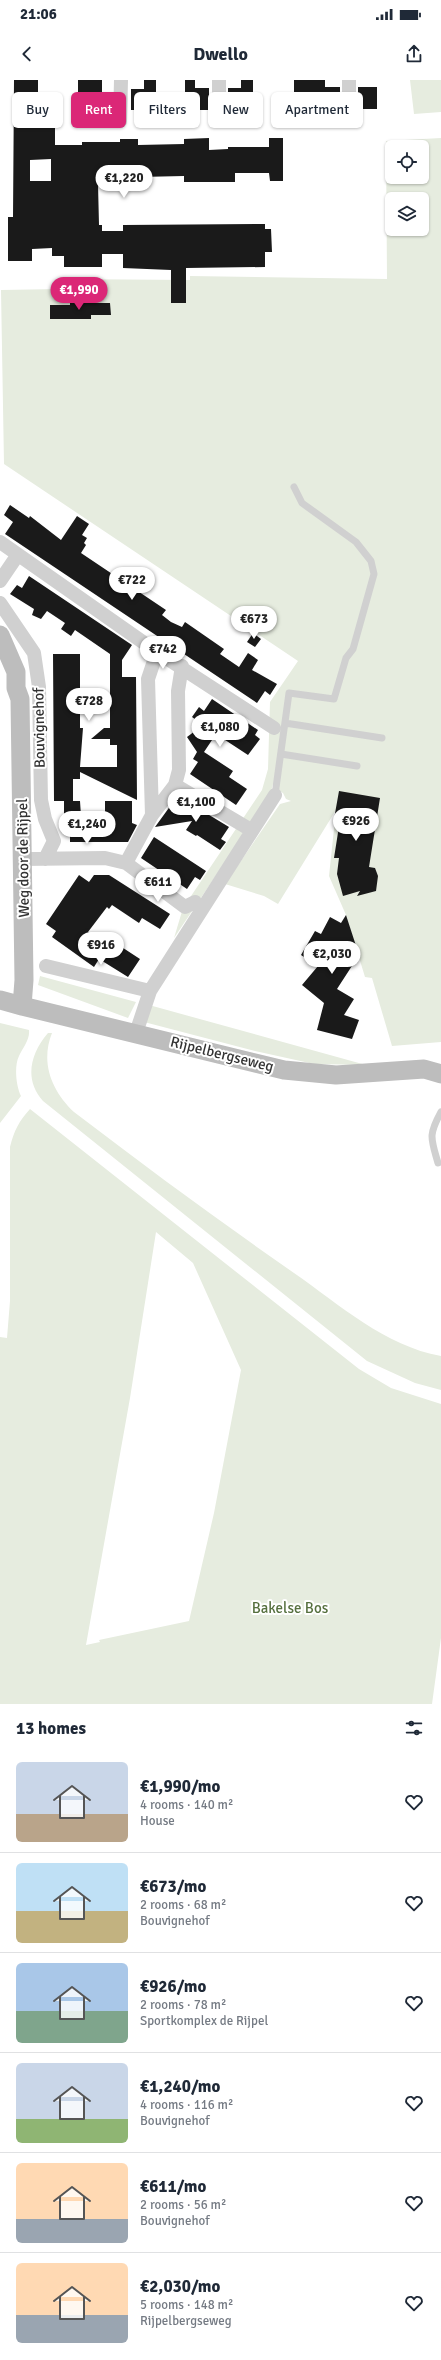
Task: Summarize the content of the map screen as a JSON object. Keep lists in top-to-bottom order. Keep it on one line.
{"streets":{"street":["Bouvignehof","Weg door de Rijpel","Rijpelbergseweg"]},"crossings":[["Weg door de Rijpel","Rijpelbergseweg"]],"parks":["Bakelse Bos"],"page":{"status":"21:06","header":"Dwello","chip":["Buy","Rent","Filters","New","Apartment"],"price":["€1,220","€1,990","€722","€673","€742","€728","€1,080","€1,100","€926","€1,240","€611","€916","€2,030"],"heading":"13 homes","list":[{"name":"€1,990/mo","note":"4 rooms · 140 m² · House"},{"name":"€673/mo","note":"2 rooms · 68 m² · Bouvignehof"},{"name":"€926/mo","note":"2 rooms · 78 m² · Sportkomplex de Rijpel"},{"name":"€1,240/mo","note":"4 rooms · 116 m² · Bouvignehof"},{"name":"€611/mo","note":"2 rooms · 56 m² · Bouvignehof"},{"name":"€2,030/mo","note":"5 rooms · 148 m² · Rijpelbergseweg"}]}}
